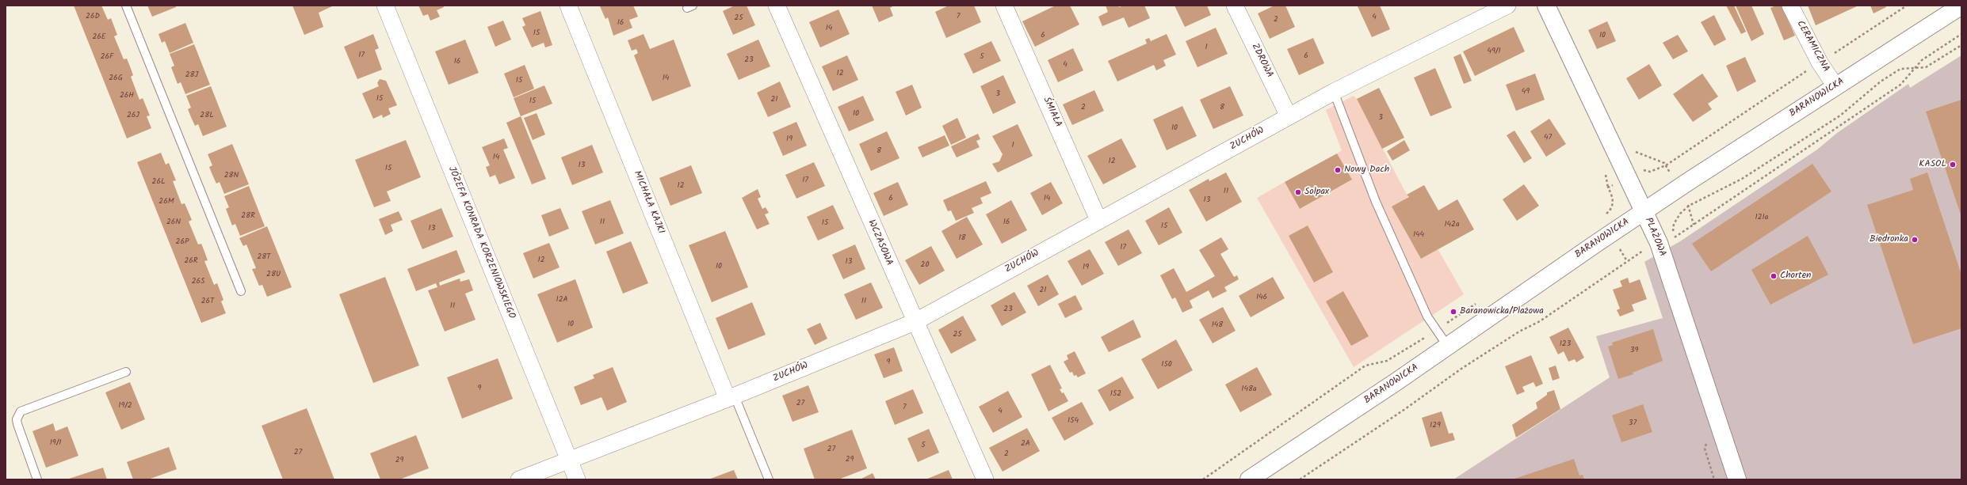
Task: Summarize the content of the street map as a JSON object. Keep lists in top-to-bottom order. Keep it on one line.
{"streets":{"street":["CERAMICZNA","ZDROWA","BARANOWICKA","ŚMIAŁA","ZUCHÓW","MICHAŁA KAJKI","PLAŻOWA","JÓZEFA KONRADA KORZENIOWSKIEGO","WCZASOWA"]},"crossings":[["CERAMICZNA","BARANOWICKA"],["ZDROWA","ZUCHÓW"],["BARANOWICKA","PLAŻOWA"],["ŚMIAŁA","ZUCHÓW"],["ZUCHÓW","MICHAŁA KAJKI"],["ZUCHÓW","JÓZEFA KONRADA KORZENIOWSKIEGO"],["ZUCHÓW","WCZASOWA"]],"places":["KASOL","Nowy Dach","Solpax","Biedronka","Chorten","Baranowicka/Plażowa"],"house_numbers":["26D","7","4","25","2","16","14","15","6","10","26E","1","49/1","17","6","26F","5","23","16","4","12","28J","26G","14","15","49","3","26H","15","21","15","2","8","10","26J","28L","3","10","47","19","1","8","14","12","13","15","28N","17","26L","12","11","6","14","13","26M","28R","121a","26N","11","16","15","142a","15","13","144","18","26P","17","28T","12","26R","13","20","10","19","28U","26S","21","146","12A","26T","11","11","23","10","148","25","123","39","9","150","9","148a","152","27","19/2","7","4","154","37","129","19/1","2A","5","27","27","2","29","29"]}
